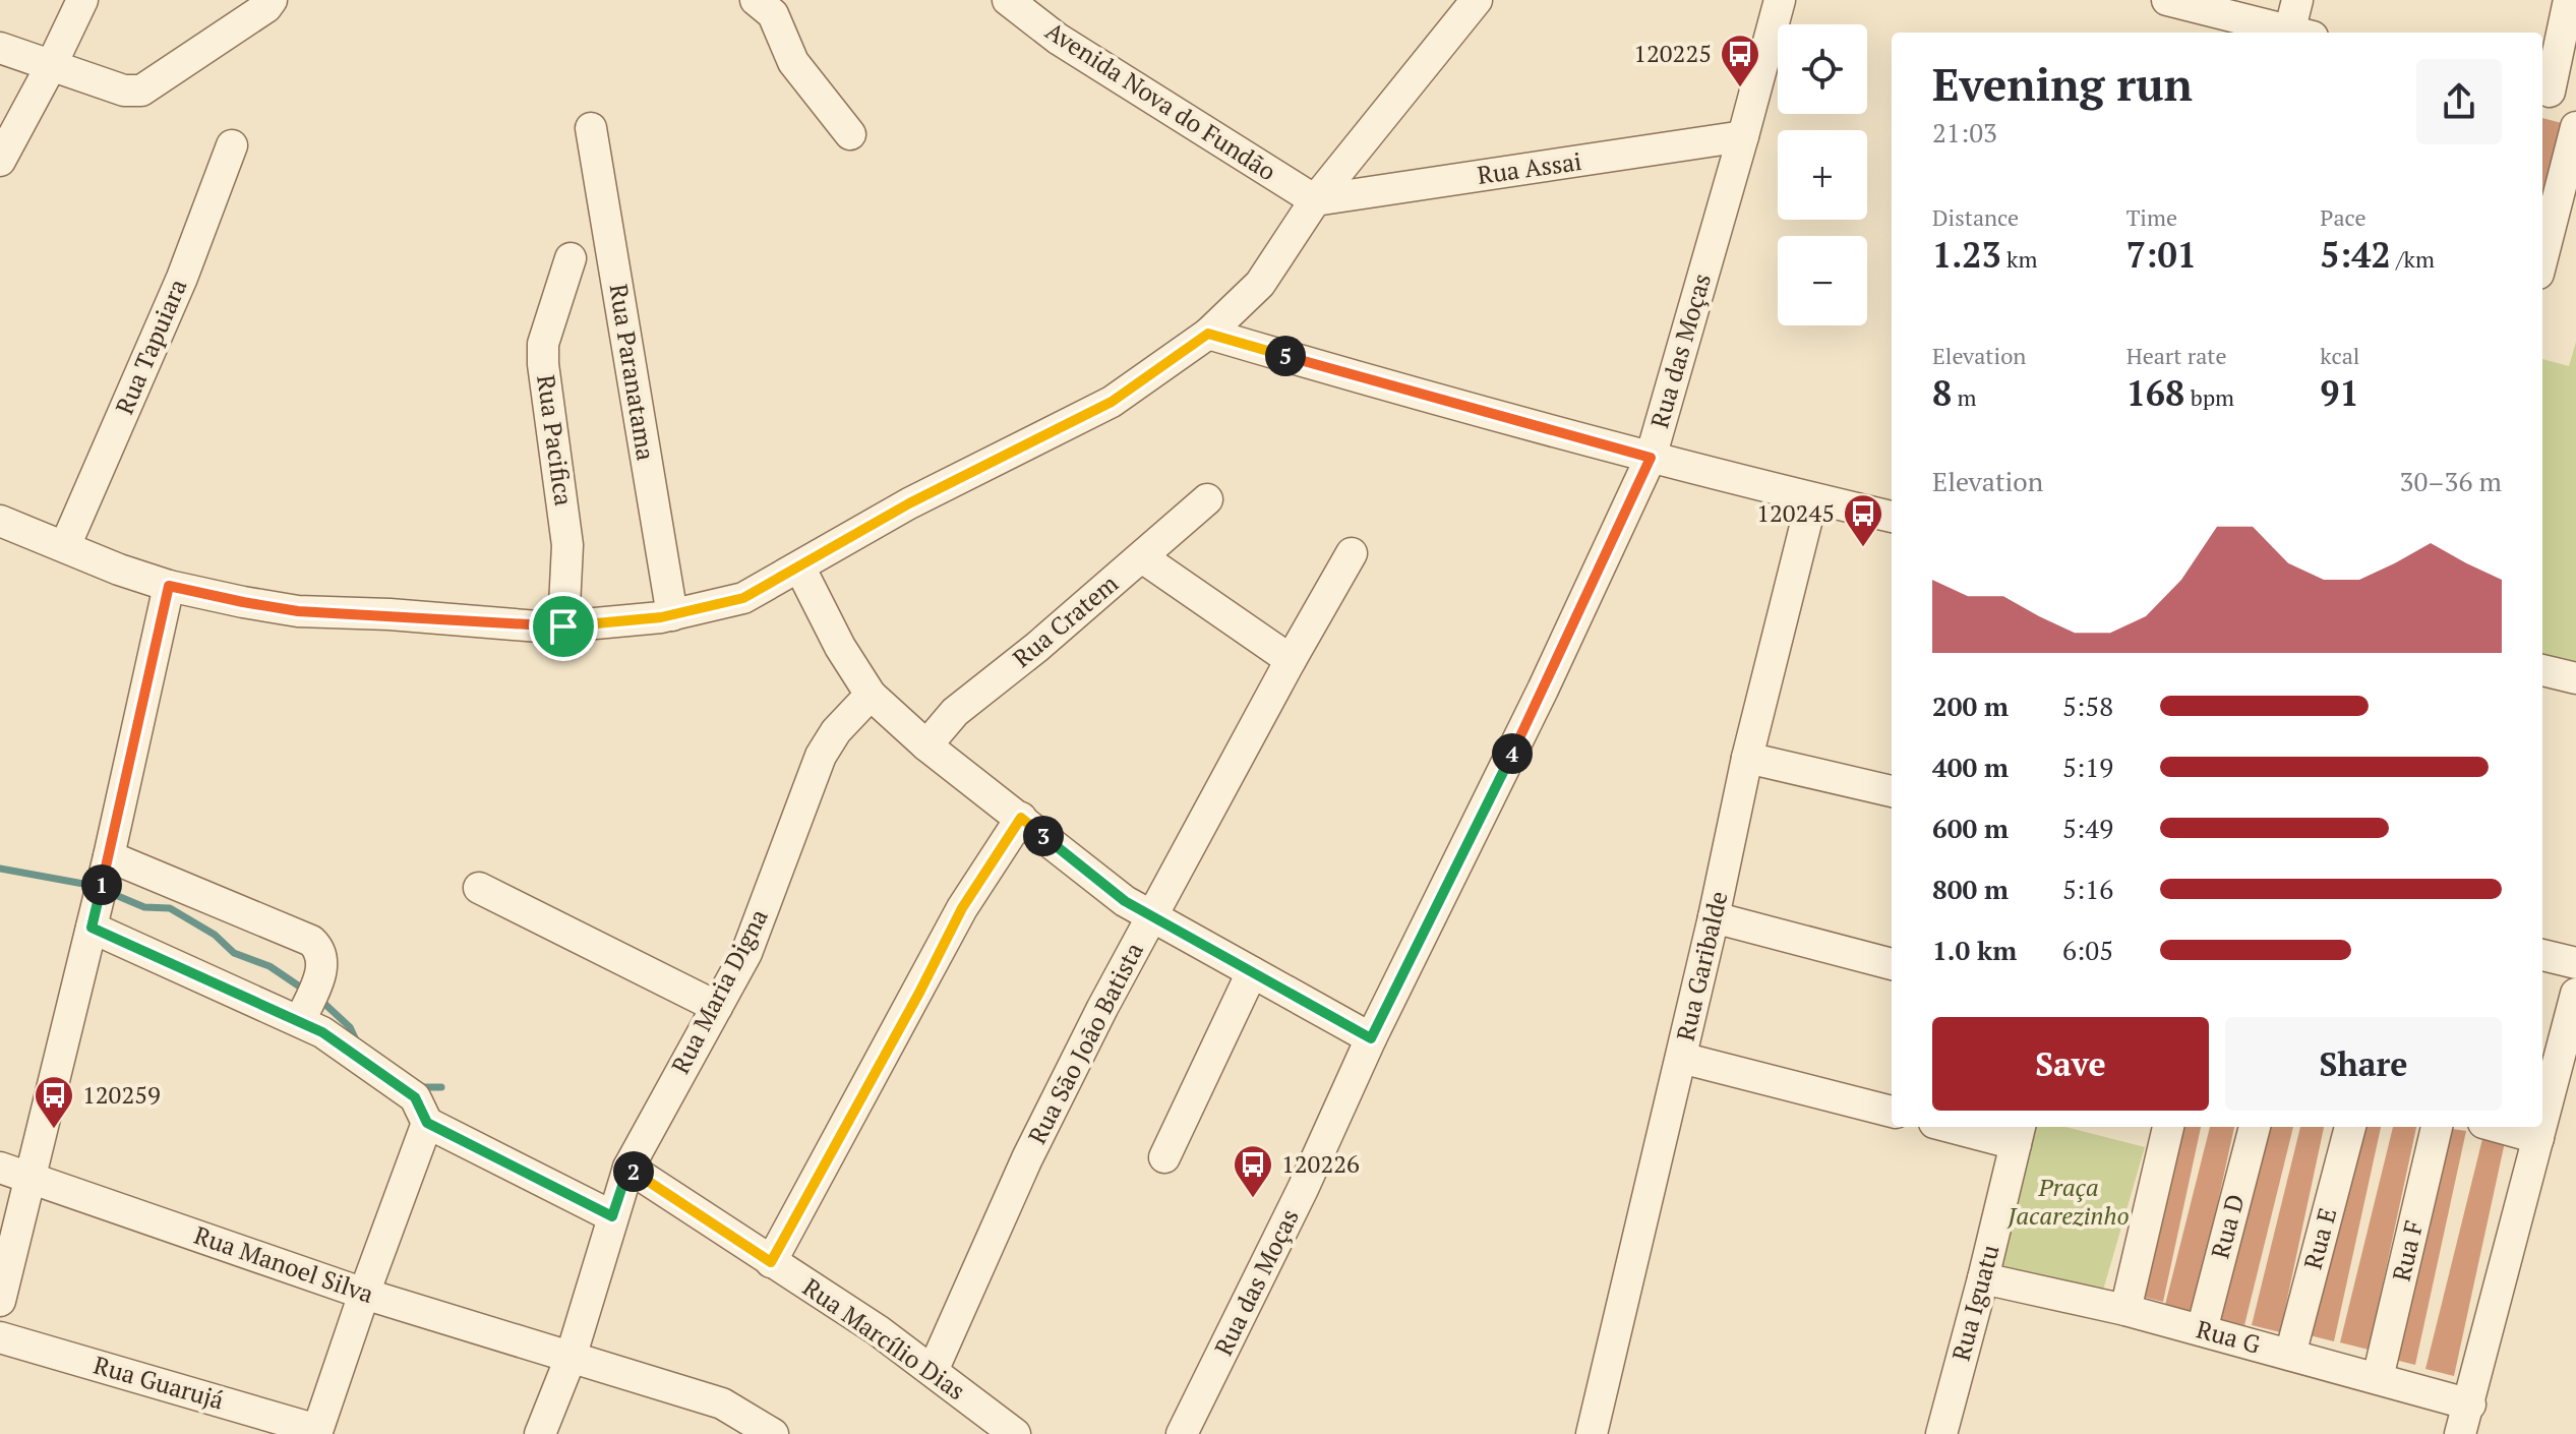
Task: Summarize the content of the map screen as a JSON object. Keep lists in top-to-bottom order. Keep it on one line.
{"streets":{"street":["Avenida Nova do Fundão","Rua Assai","Rua Tapuiara","Rua das Moças","Rua Paranatama","Rua Pacifica","Rua Cratem","Rua Garibalde","Rua Maria Digna","Rua São João Batista","Rua D","Rua E","Rua F","Rua Manoel Silva","Rua Iguatu","Rua G","Rua Marcílio Dias","Rua Guarujá"]},"crossings":[["Avenida Nova do Fundão","Rua Assai"],["Rua Assai","Rua das Moças"],["Rua Maria Digna","Rua Manoel Silva"],["Rua Maria Digna","Rua Marcílio Dias"],["Rua São João Batista","Rua Marcílio Dias"],["Rua D","Rua G"],["Rua E","Rua G"],["Rua F","Rua G"],["Rua Iguatu","Rua G"]],"parks":["Praça Jacarezinho"],"places":{"bus stop":["120225","120245","120259","120226"]},"page":{"map_buttons":["+","−"],"heading":["Evening run","21:03"],"stats":[["Distance","1.23 km"],["Time","7:01"],["Pace","5:42 /km"],["Elevation","8 m"],["Heart rate","168 bpm"],["kcal","91"]],"pins":["5","4","3","1","2"],"chart":["Elevation","30–36 m"],"list":[{"name":"200 m","note":"5:58"},{"name":"400 m","note":"5:19"},{"name":"600 m","note":"5:49"},{"name":"800 m","note":"5:16"},{"name":"1.0 km","note":"6:05"}],"buttons":["Save","Share"]}}
